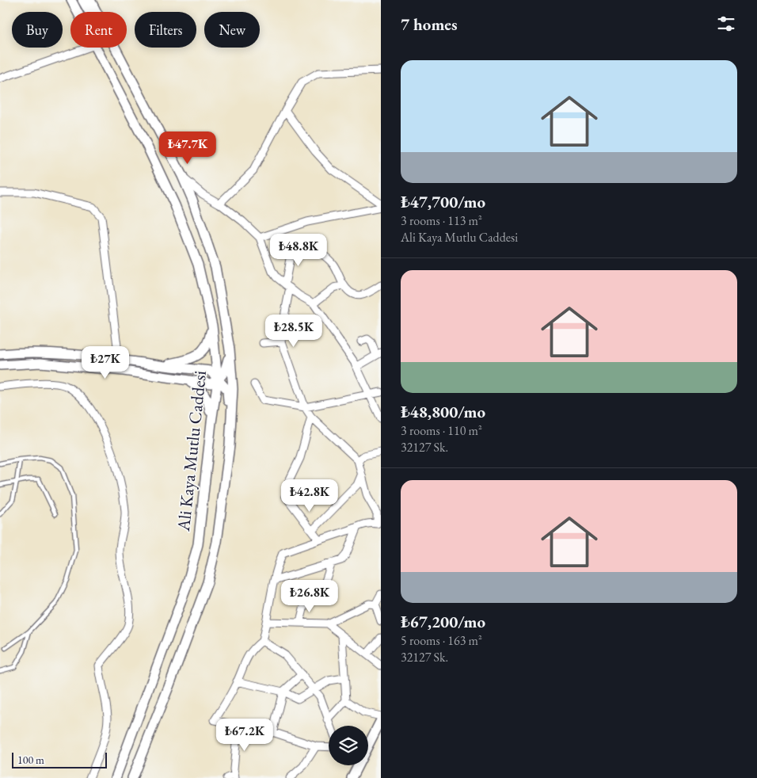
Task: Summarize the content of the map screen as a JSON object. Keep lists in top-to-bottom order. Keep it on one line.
{"streets":{"main road":["Ali Kaya Mutlu Caddesi"]},"scale_bar":"100 m","page":{"heading":"7 homes","chip":["Buy","Rent","Filters","New"],"list":[{"name":"₺47,700/mo","note":"3 rooms · 113 m² · Ali Kaya Mutlu Caddesi"},{"name":"₺48,800/mo","note":"3 rooms · 110 m² · 32127 Sk."},{"name":"₺67,200/mo","note":"5 rooms · 163 m² · 32127 Sk."}],"price":["₺47.7K","₺48.8K","₺28.5K","₺27K","₺42.8K","₺26.8K","₺67.2K"],"scale":"100 m"}}
